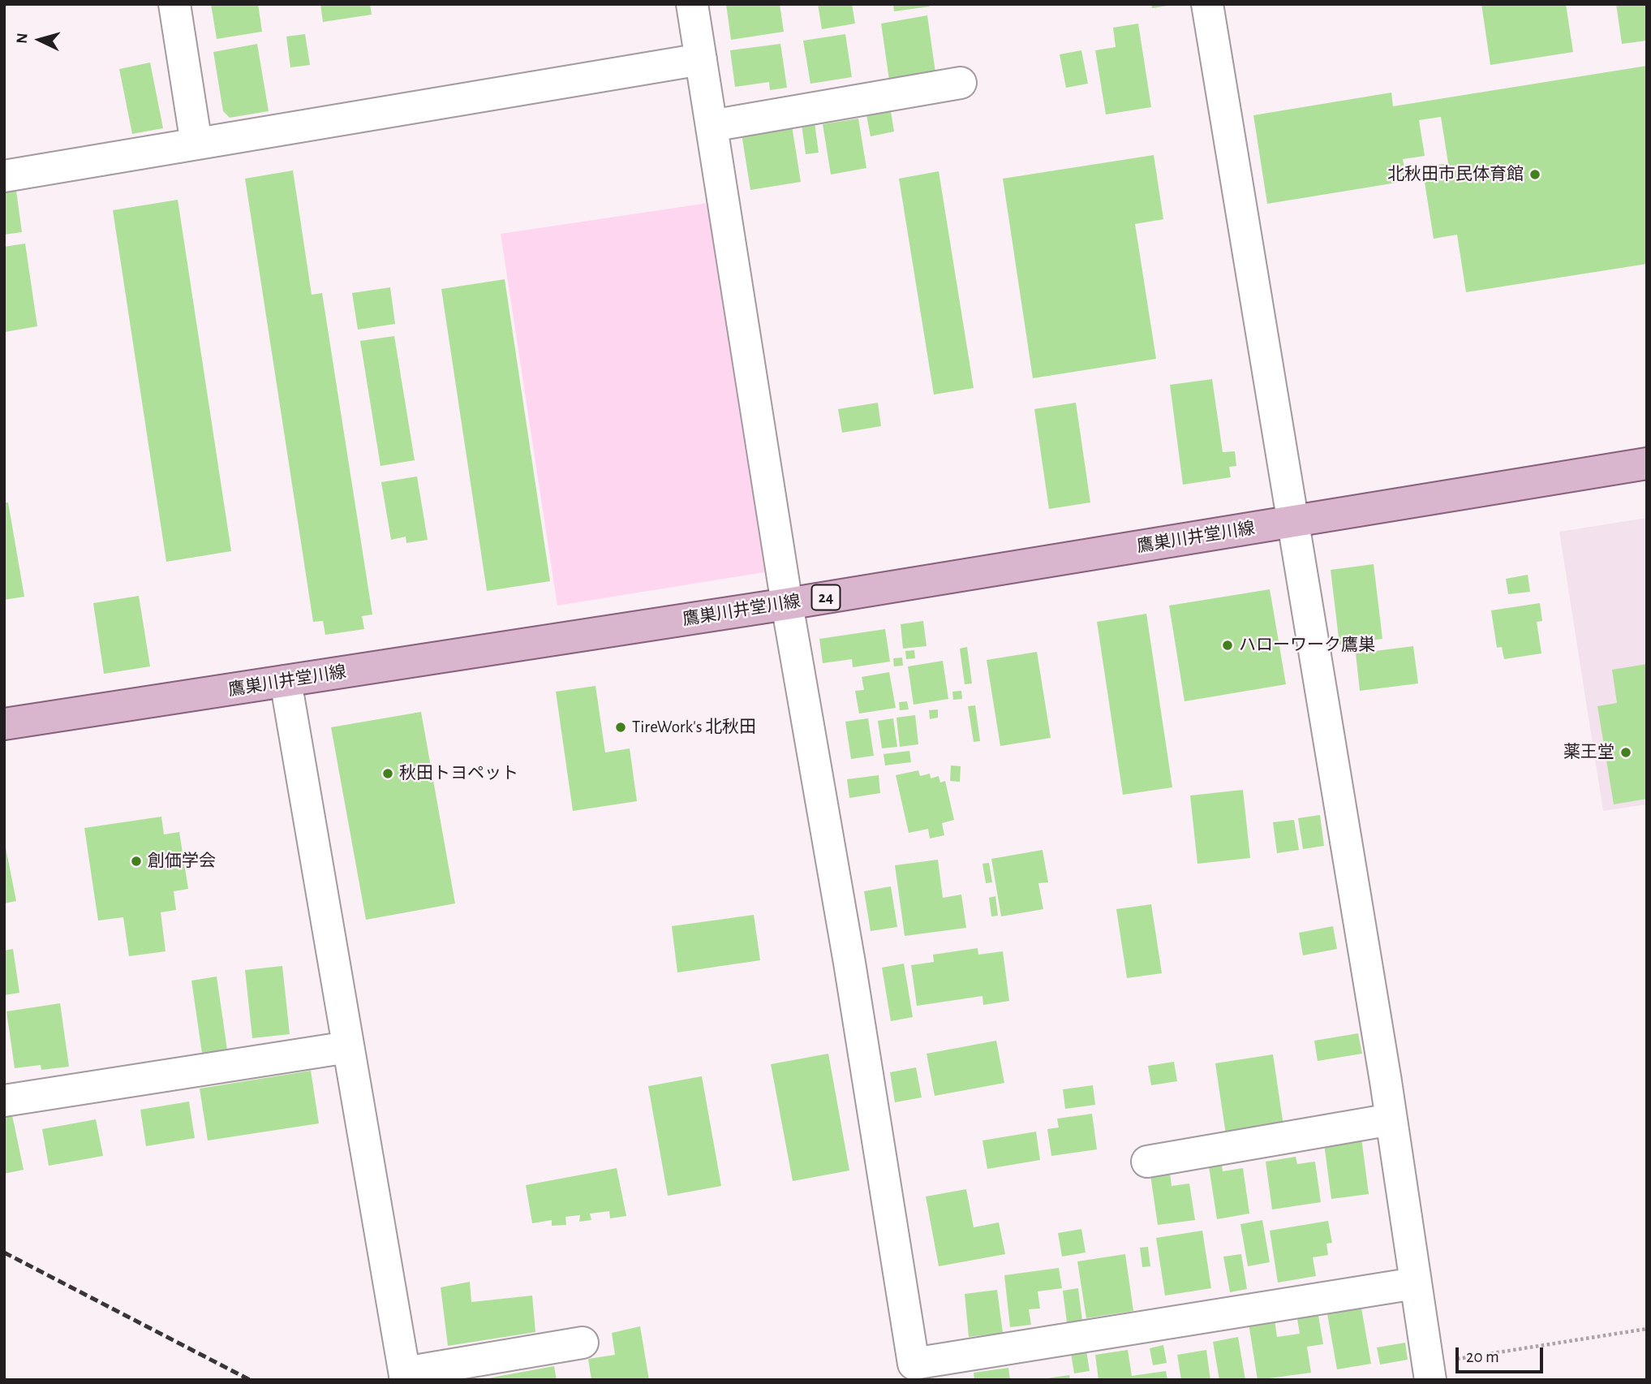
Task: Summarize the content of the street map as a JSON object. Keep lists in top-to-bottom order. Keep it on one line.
{"streets":{"main road":["鷹巣川井堂川線","24"]},"places":["北秋田市民体育館","ハローワーク鷹巣","TireWork's 北秋田","薬王堂","秋田トヨペット","創価学会"],"scale_bar":"20 m","north":"left"}
